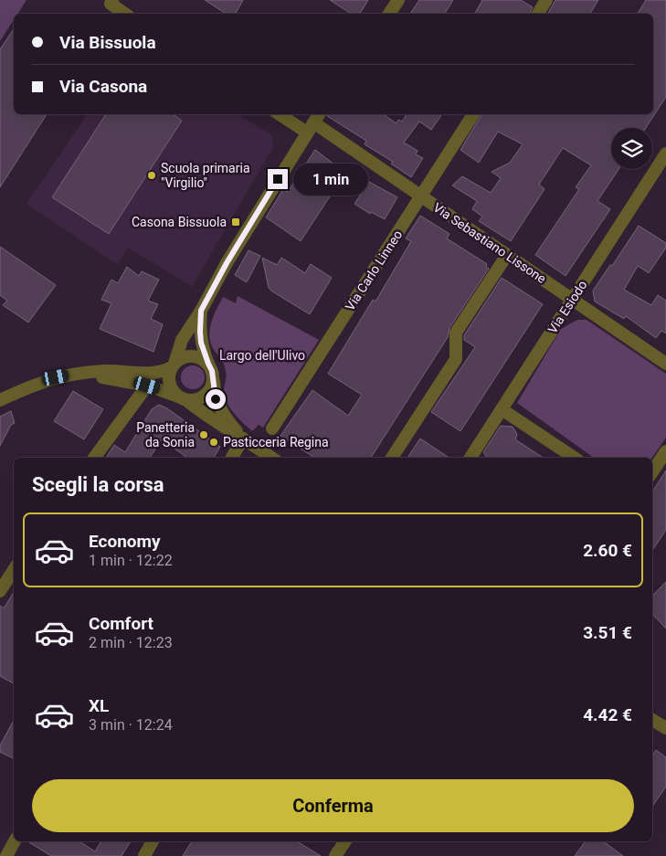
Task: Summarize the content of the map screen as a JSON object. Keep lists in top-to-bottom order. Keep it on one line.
{"streets":{"street":["Via Sebastiano Lissone","Via Carlo Linneo","Via Esiodo"]},"crossings":[["Via Sebastiano Lissone","Via Carlo Linneo"],["Via Sebastiano Lissone","Via Esiodo"]],"parks":["Largo dell'Ulivo"],"places":{"other":["Scuola primaria \"Virgilio\"","Panetteria da Sonia","Pasticceria Regina"],"transit":["Casona Bissuola"]},"page":{"banner":["Via Bissuola","Via Casona"],"bubble":"1 min","heading":"Scegli la corsa","list":[{"name":"Economy","note":"1 min · 12:22","value":"2.60 €"},{"name":"Comfort","note":"2 min · 12:23","value":"3.51 €"},{"name":"XL","note":"3 min · 12:24","value":"4.42 €"}],"buttons":"Conferma"}}
